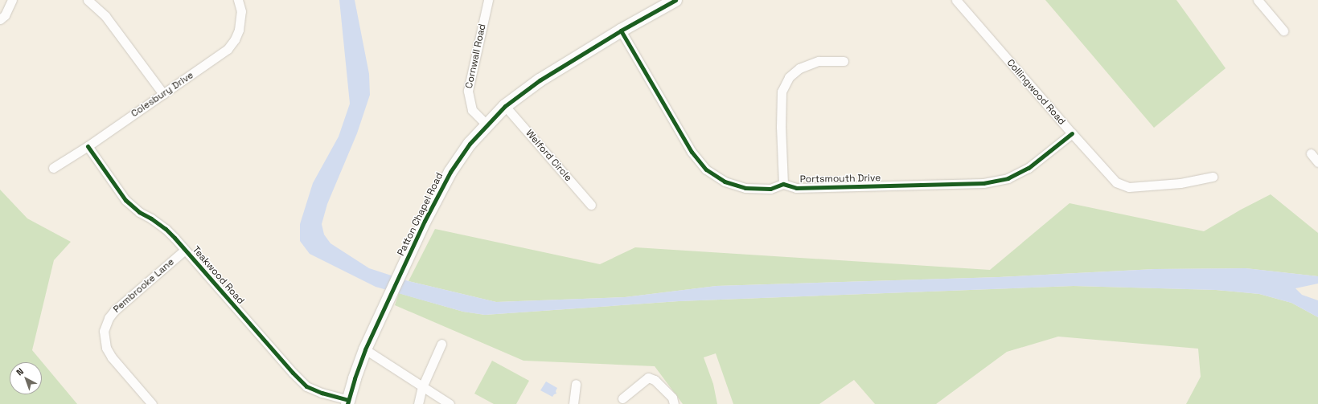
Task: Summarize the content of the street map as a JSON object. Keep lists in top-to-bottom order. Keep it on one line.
{"streets":{"street":["Cornwall Road","Collingwood Road","Colesbury Drive","Welford Circle","Portsmouth Drive","Patton Chapel Road","Teakwood Road","Pembrooke Lane"]},"crossings":[["Cornwall Road","Patton Chapel Road"],["Collingwood Road","Portsmouth Drive"],["Colesbury Drive","Teakwood Road"],["Welford Circle","Patton Chapel Road"],["Portsmouth Drive","Patton Chapel Road"],["Patton Chapel Road","Teakwood Road"],["Teakwood Road","Pembrooke Lane"]],"north":"top left"}
